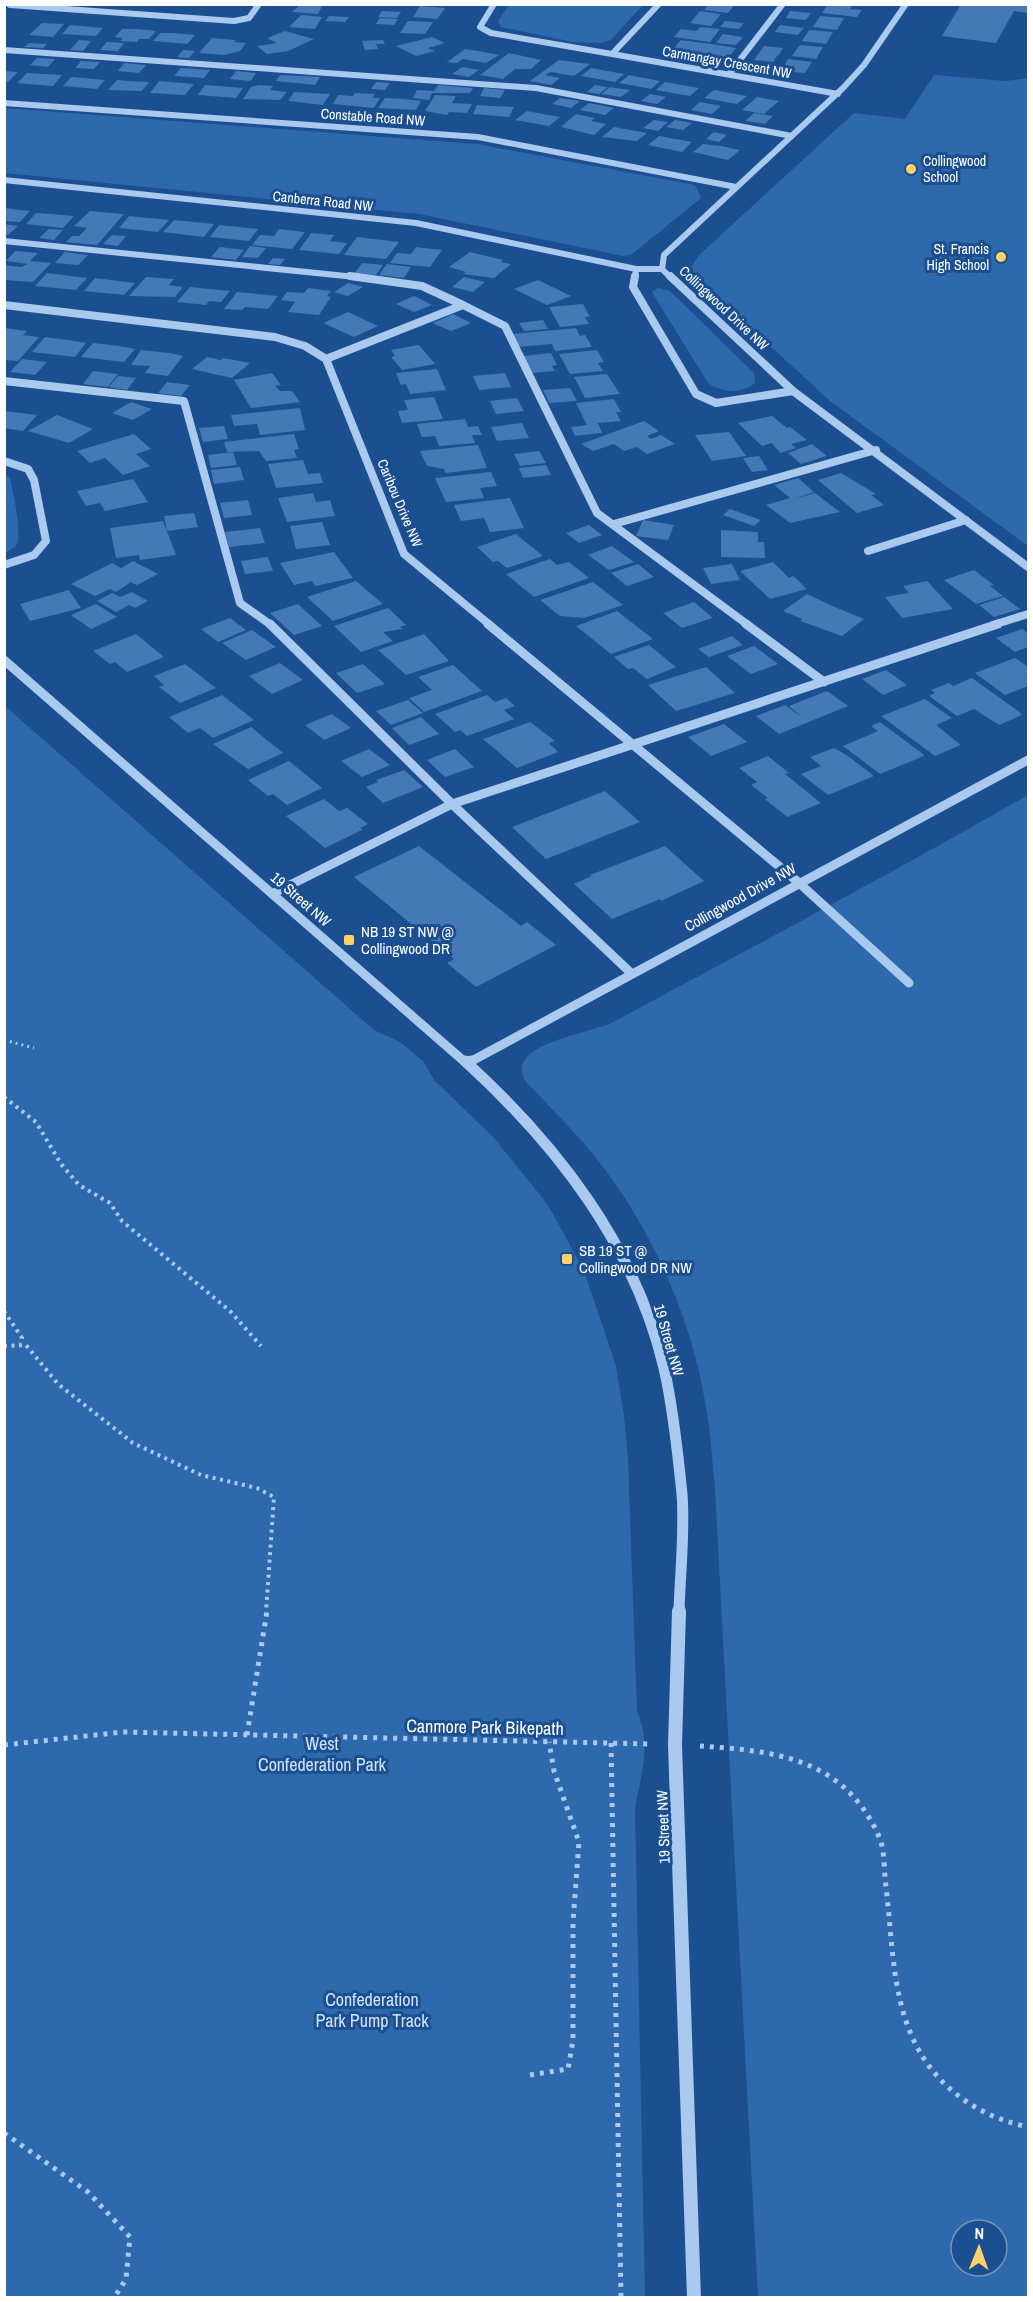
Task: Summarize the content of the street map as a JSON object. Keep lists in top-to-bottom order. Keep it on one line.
{"streets":{"street":["Carmangay Crescent NW","Constable Road NW","Canberra Road NW","Collingwood Drive NW","Caribou Drive NW","19 Street NW"],"path":["Canmore Park Bikepath"]},"crossings":[["Carmangay Crescent NW","Collingwood Drive NW"],["Constable Road NW","Collingwood Drive NW"],["Canberra Road NW","Collingwood Drive NW"],["Collingwood Drive NW","Caribou Drive NW"],["Collingwood Drive NW","19 Street NW"]],"parks":["West Confederation Park","Confederation Park Pump Track"],"places":{"other":["Collingwood School","St. Francis High School"],"transit":["NB 19 ST NW @ Collingwood DR","SB 19 ST @ Collingwood DR NW"]},"north":"top"}
